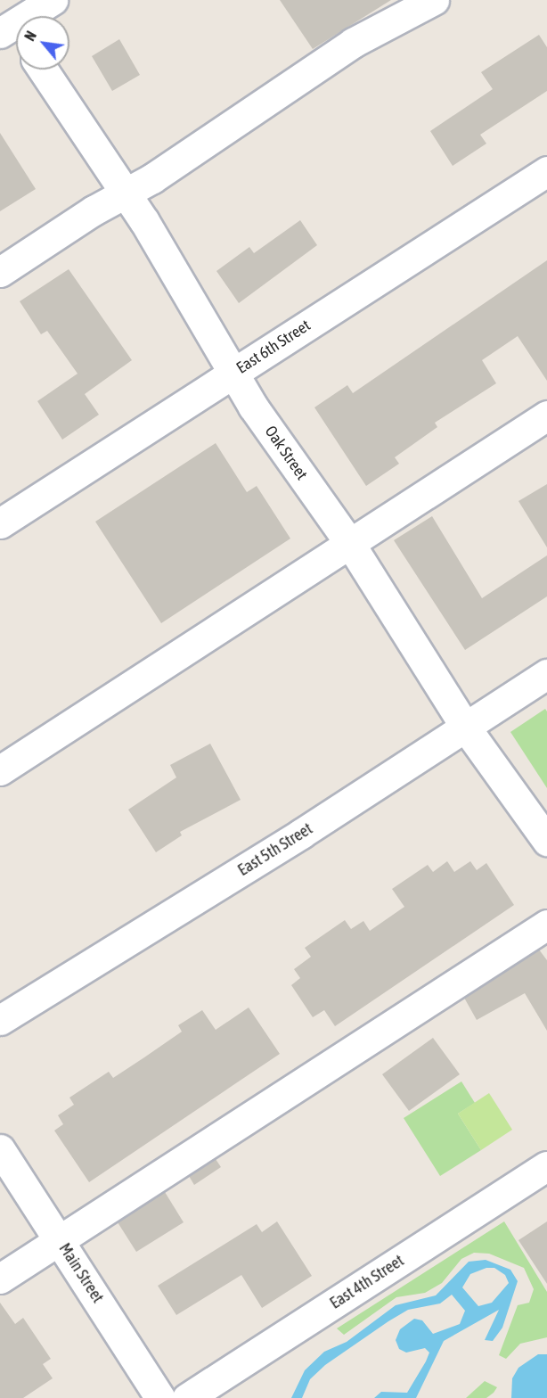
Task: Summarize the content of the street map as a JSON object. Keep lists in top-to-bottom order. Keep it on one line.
{"streets":{"street":["East 6th Street","Oak Street","East 5th Street","Main Street","East 4th Street"]},"crossings":[["East 6th Street","Oak Street"],["Oak Street","East 5th Street"]],"north":"top left"}
